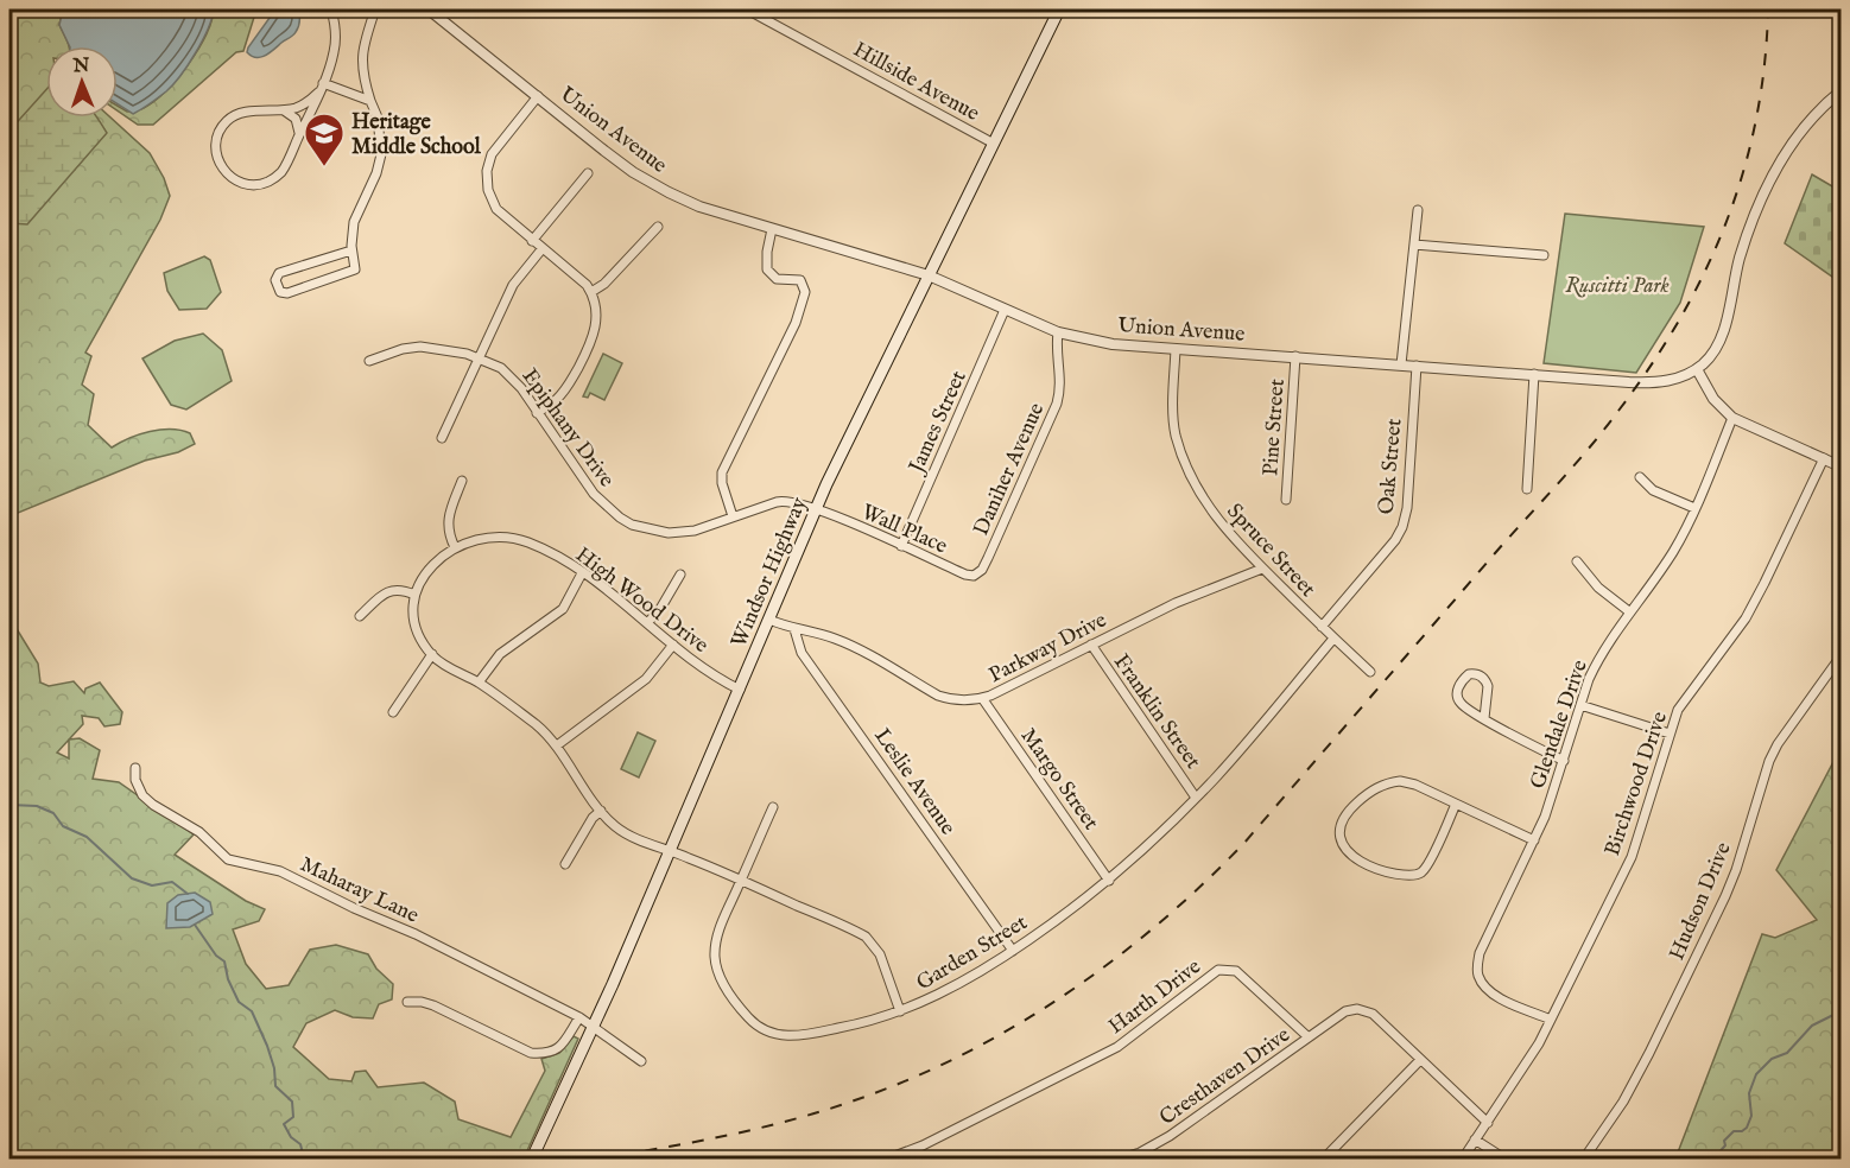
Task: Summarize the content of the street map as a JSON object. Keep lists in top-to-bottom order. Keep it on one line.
{"streets":{"main road":["Windsor Highway"],"street":["Hillside Avenue","Union Avenue","James Street","Epiphany Drive","Pine Street","Oak Street","Daniher Avenue","Wall Place","Spruce Street","High Wood Drive","Parkway Drive","Franklin Street","Glendale Drive","Margo Street","Leslie Avenue","Birchwood Drive","Maharay Lane","Hudson Drive","Garden Street","Harth Drive","Cresthaven Drive"]},"crossings":[["Hillside Avenue","Windsor Highway"],["Union Avenue","James Street"],["Union Avenue","Pine Street"],["Union Avenue","Oak Street"],["Union Avenue","Daniher Avenue"],["Union Avenue","Spruce Street"],["Union Avenue","Windsor Highway"],["James Street","Wall Place"],["Epiphany Drive","Wall Place"],["Epiphany Drive","Windsor Highway"],["Oak Street","Spruce Street"],["Daniher Avenue","Wall Place"],["Wall Place","Windsor Highway"],["Spruce Street","Parkway Drive"],["Spruce Street","Garden Street"],["Windsor Highway","High Wood Drive"],["Windsor Highway","Parkway Drive"],["Windsor Highway","Maharay Lane"],["Parkway Drive","Franklin Street"],["Parkway Drive","Margo Street"],["Parkway Drive","Leslie Avenue"],["Franklin Street","Garden Street"],["Glendale Drive","Birchwood Drive"],["Margo Street","Garden Street"],["Leslie Avenue","Garden Street"],["Harth Drive","Cresthaven Drive"]],"parks":["Ruscitti Park"],"places":{"school or university":["Heritage Middle School"]},"north":"top"}
